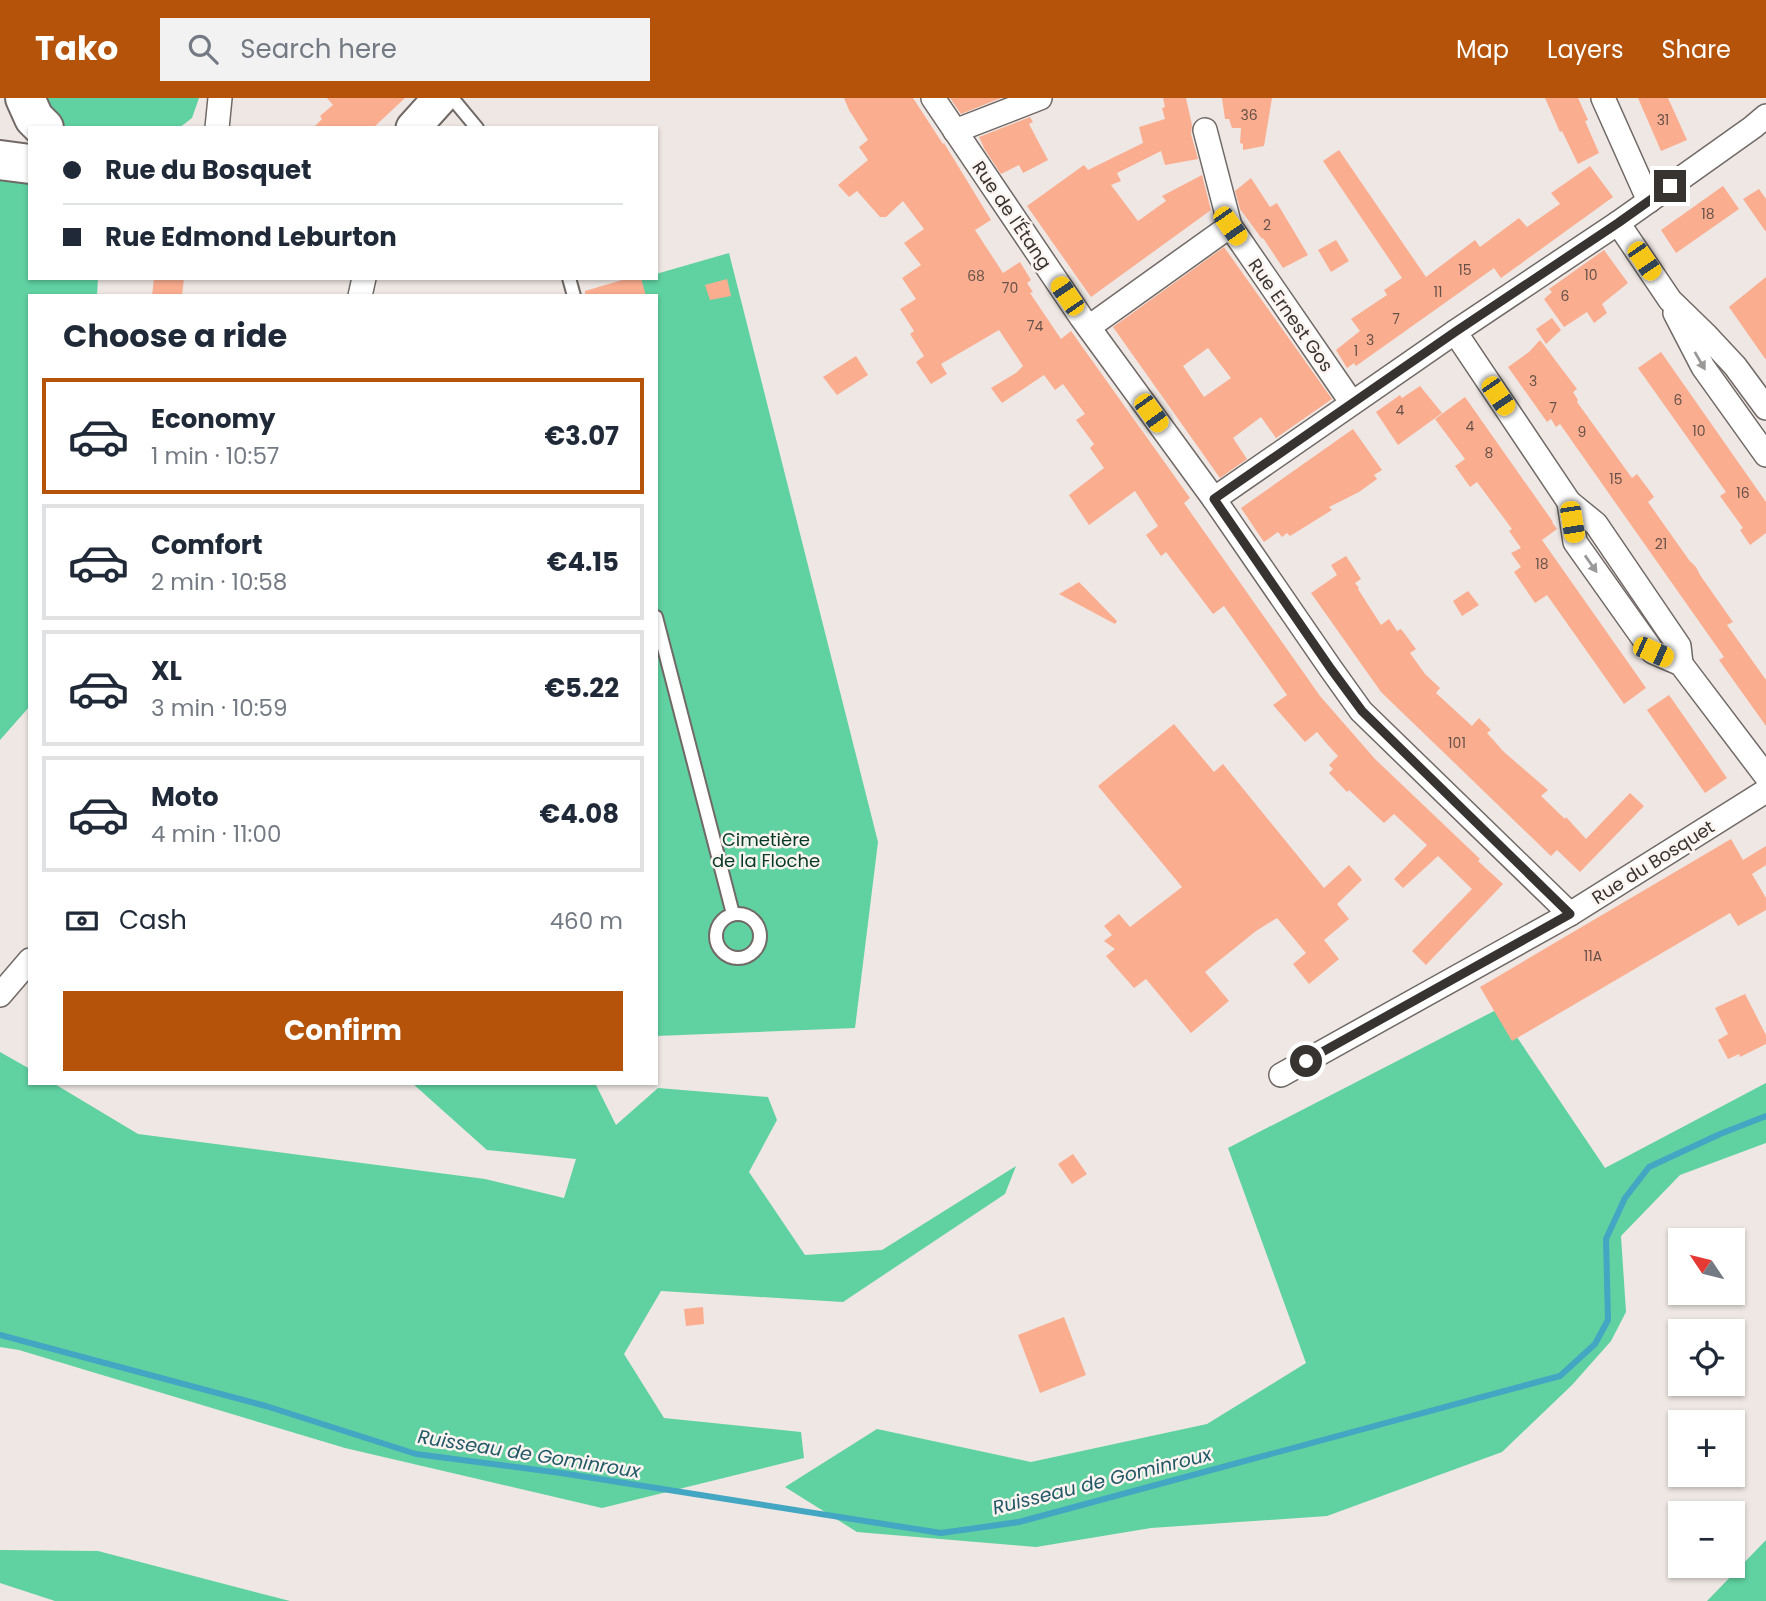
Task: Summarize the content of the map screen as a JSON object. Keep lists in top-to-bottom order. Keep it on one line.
{"streets":{"street":["Rue de l'Étang","Rue Ernest Gos","Rue du Bosquet"]},"crossings":[["Rue de l'Étang","Rue du Bosquet"]],"water":["Ruisseau de Gominroux"],"parks":["Cimetière de la Floche"],"house_numbers":["36","31","18","2","15","10","68","70","11","6","7","74","3","1","3","6","7","4","4","10","9","8","15","16","21","18","101","11A"],"north":"top left","page":{"header":"Tako","search":"Search here","nav":["Map","Layers","Share"],"banner":["Rue du Bosquet","Rue Edmond Leburton"],"heading":"Choose a ride","list":[{"name":"Economy","note":"1 min · 10:57","value":"€3.07"},{"name":"Comfort","note":"2 min · 10:58","value":"€4.15"},{"name":"XL","note":"3 min · 10:59","value":"€5.22"},{"name":"Moto","note":"4 min · 11:00","value":"€4.08"}],"pay":["Cash","460 m"],"buttons":"Confirm","map_buttons":["+","−"]}}
